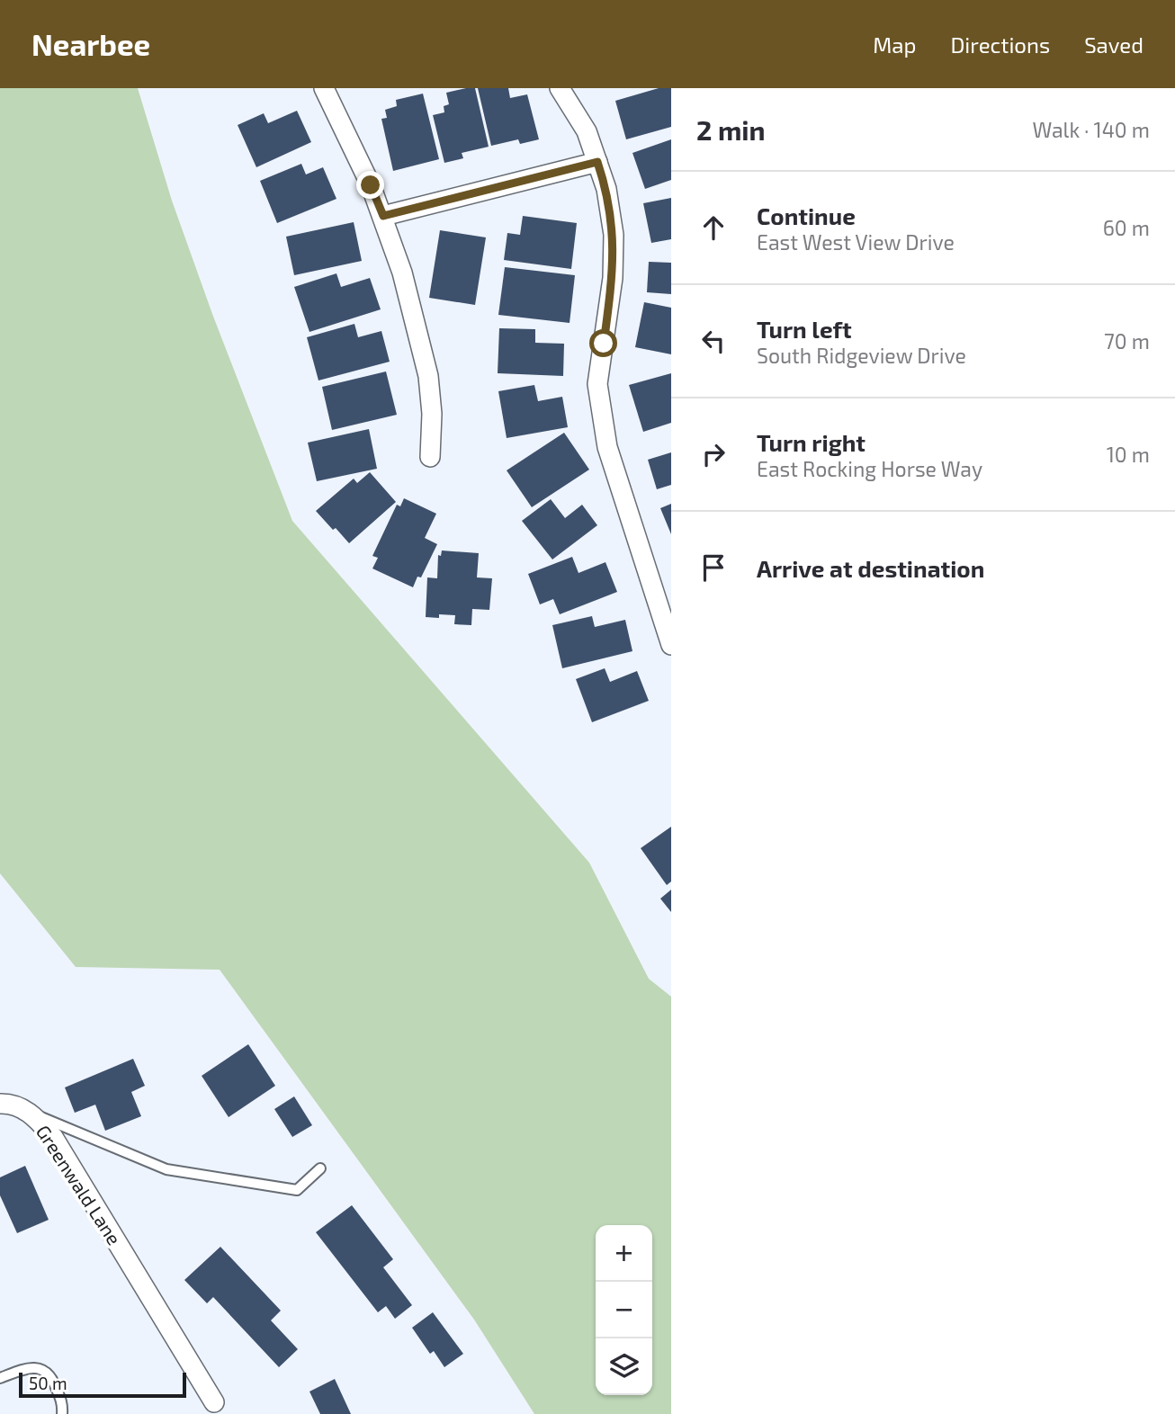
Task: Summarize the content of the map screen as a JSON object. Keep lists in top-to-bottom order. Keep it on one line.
{"streets":{"street":["Greenwald Lane"]},"scale_bar":"50 m","page":{"header":"Nearbee","nav":["Map","Directions","Saved"],"heading":["2 min","Walk · 140 m"],"list":[["Continue","East West View Drive","60 m"],["Turn left","South Ridgeview Drive","70 m"],["Turn right","East Rocking Horse Way","10 m"],"Arrive at destination"],"map_buttons":["+","−"],"scale":"50 m"}}
